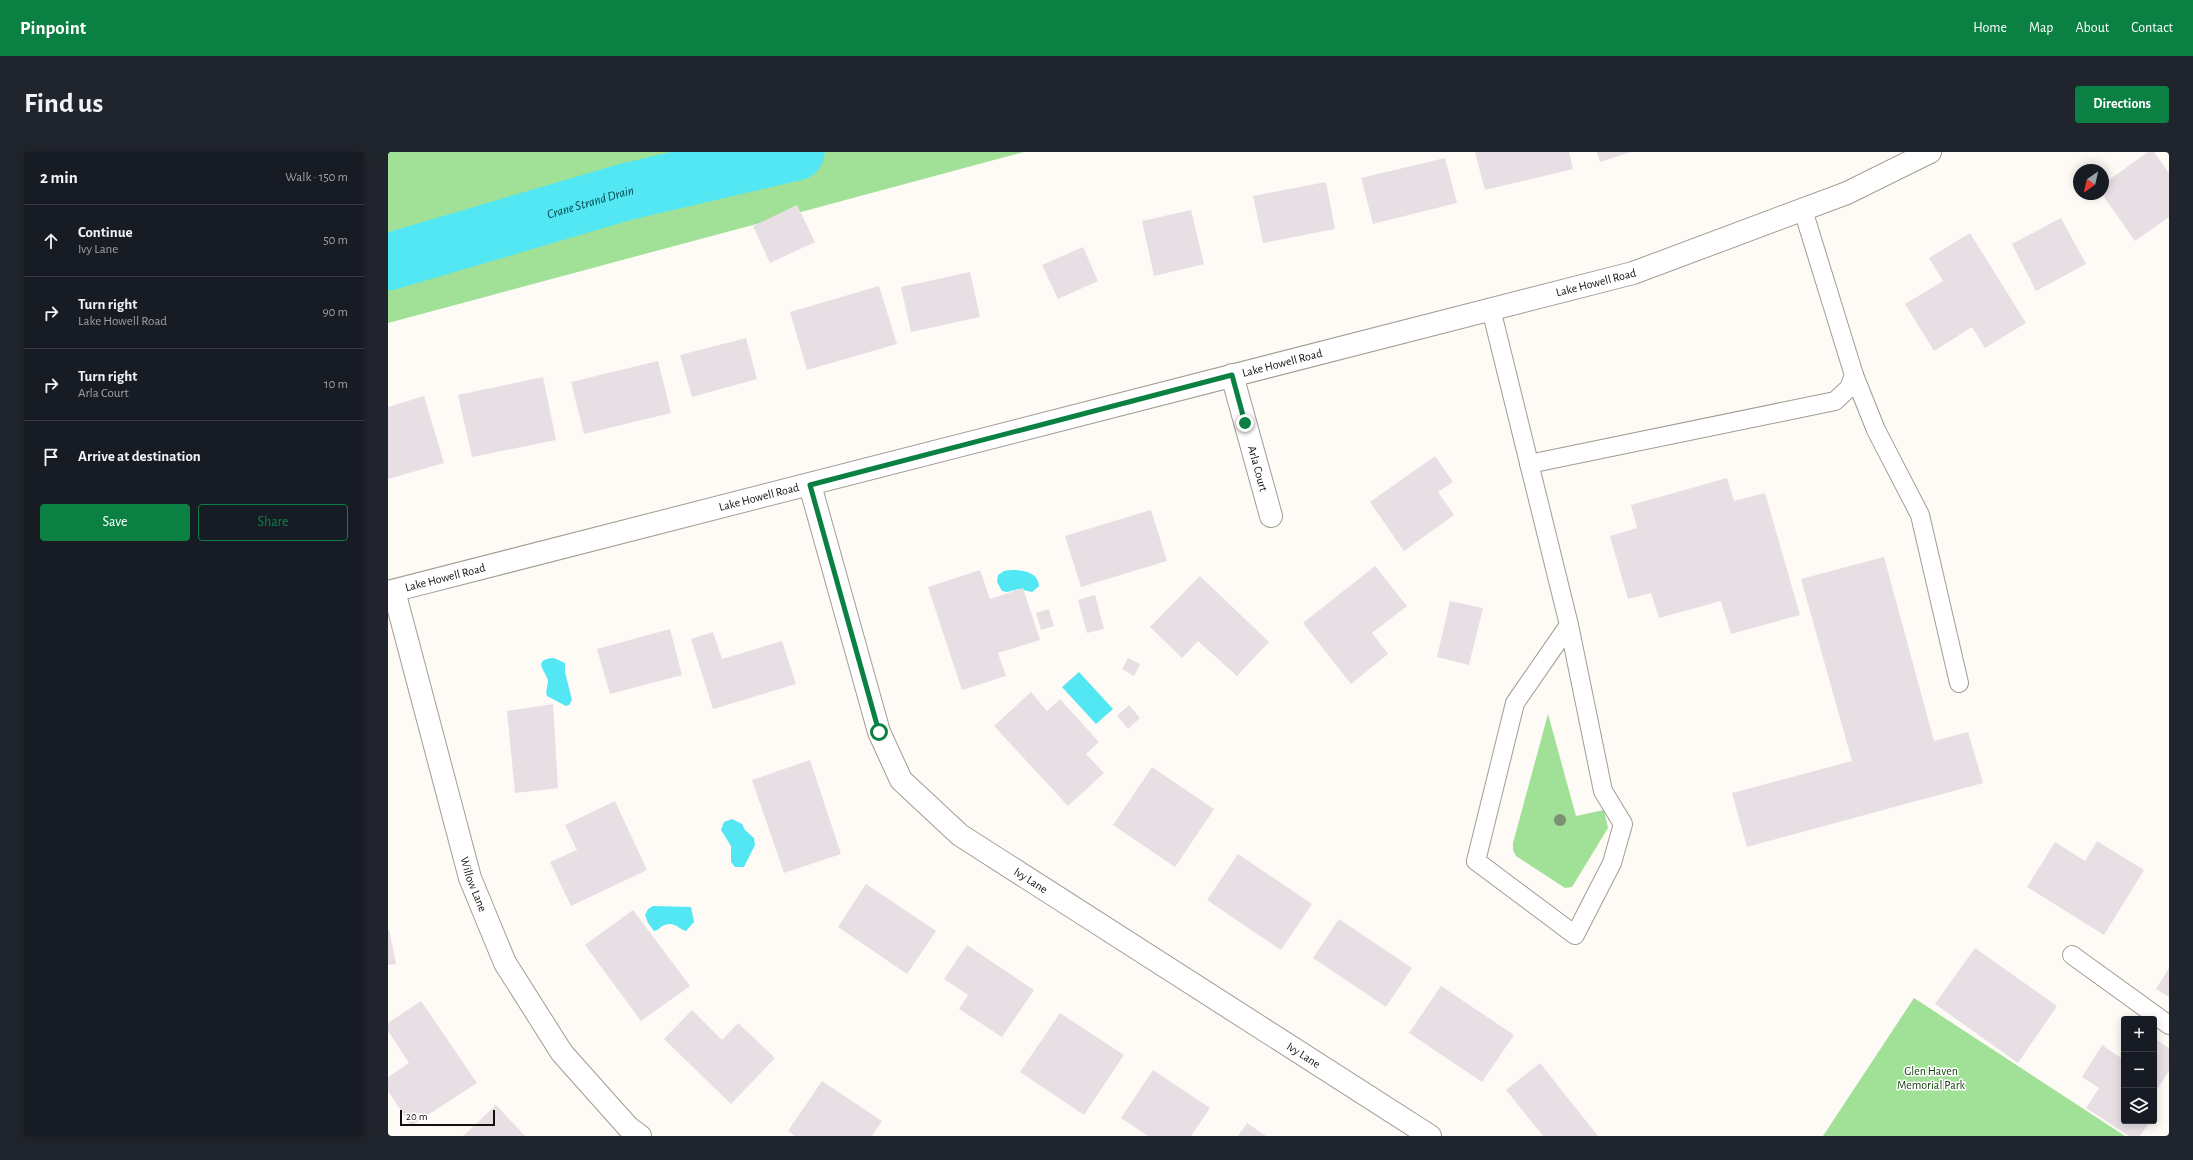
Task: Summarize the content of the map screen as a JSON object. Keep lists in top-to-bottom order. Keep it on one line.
{"streets":{"street":["Lake Howell Road","Arla Court","Ivy Lane","Willow Lane"]},"crossings":[["Lake Howell Road","Arla Court"],["Lake Howell Road","Ivy Lane"],["Lake Howell Road","Willow Lane"]],"water":["Crane Strand Drain"],"parks":["Glen Haven Memorial Park"],"scale_bar":"20 m","north":"bottom left","page":{"header":"Pinpoint","nav":["Home","Map","About","Contact"],"buttons":["Directions",["Save","Share"]],"title":"Find us","heading":["2 min","Walk · 150 m"],"list":[["Continue","Ivy Lane","50 m"],["Turn right","Lake Howell Road","90 m"],["Turn right","Arla Court","10 m"],"Arrive at destination"],"map_buttons":["+","−"],"scale":"20 m"}}
